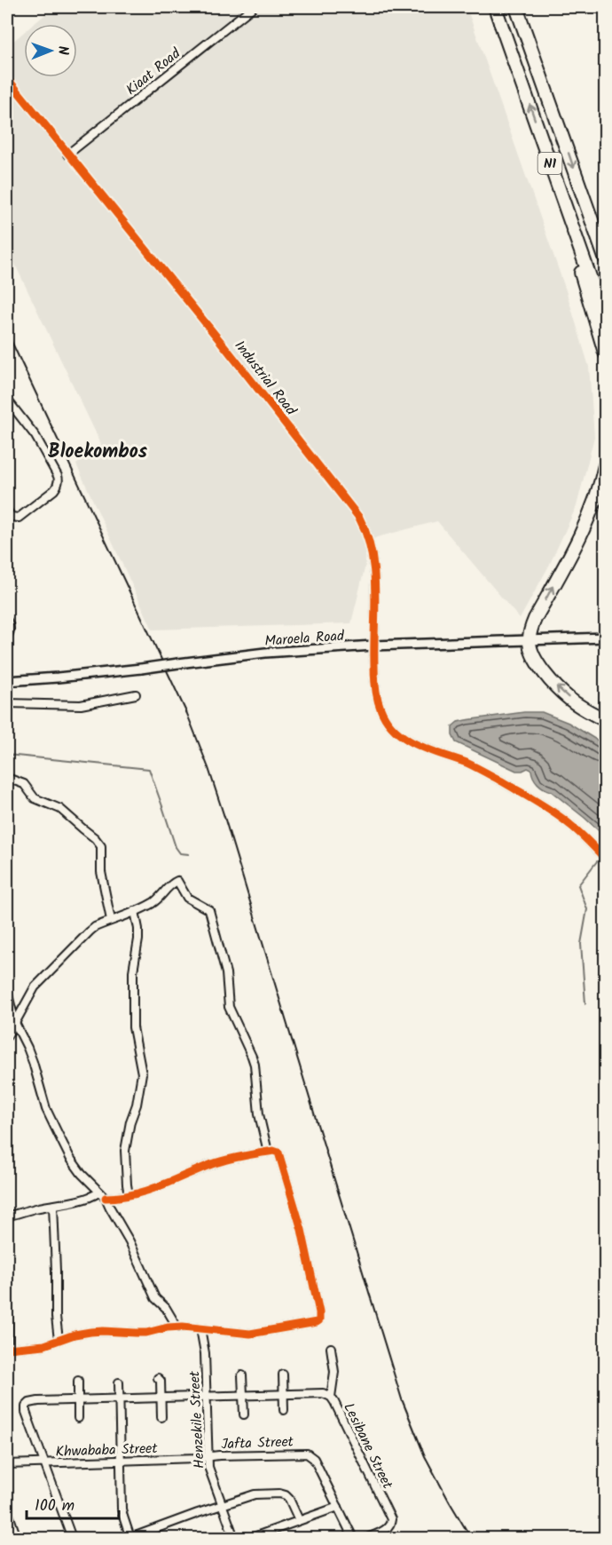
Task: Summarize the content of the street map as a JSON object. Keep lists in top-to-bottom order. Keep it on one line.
{"streets":{"highway":["N1"],"street":["Kiaat Road","Industrial Road","Maroela Road","Henzekile Street","Jafta Street","Lesibane Street","Khwababa Street"]},"crossings":[["Kiaat Road","Industrial Road"],["Industrial Road","Maroela Road"],["Henzekile Street","Jafta Street"],["Henzekile Street","Lesibane Street"],["Henzekile Street","Khwababa Street"],["Jafta Street","Khwababa Street"],["Lesibane Street","Khwababa Street"]],"districts":["Bloekombos"],"scale_bar":"100 m","north":"right"}
